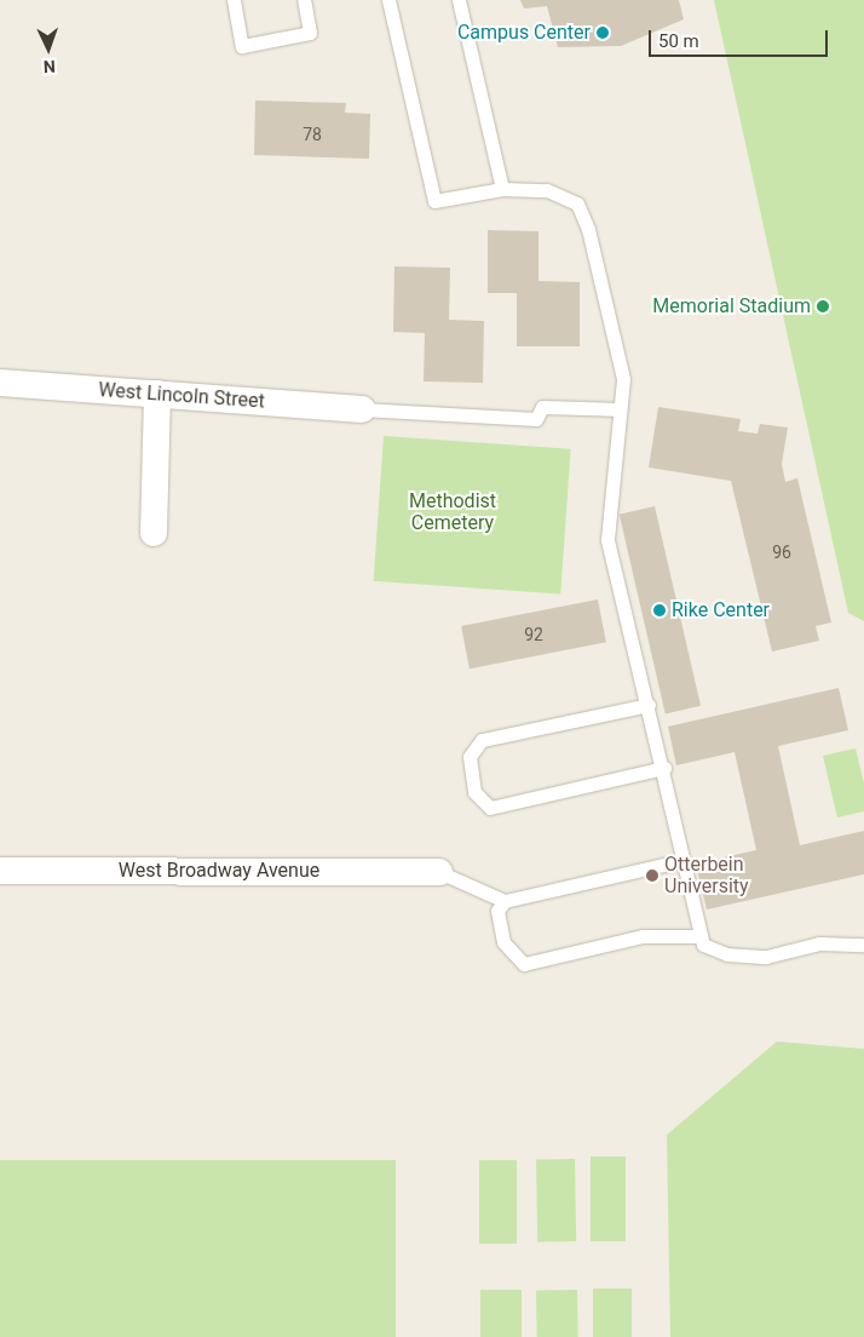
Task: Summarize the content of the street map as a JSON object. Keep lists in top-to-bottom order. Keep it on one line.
{"streets":{"street":["West Lincoln Street","West Broadway Avenue"]},"parks":["Methodist Cemetery"],"places":["Campus Center","Memorial Stadium","Rike Center","Otterbein University"],"house_numbers":["78","96","92"],"scale_bar":"50 m","north":"bottom"}
